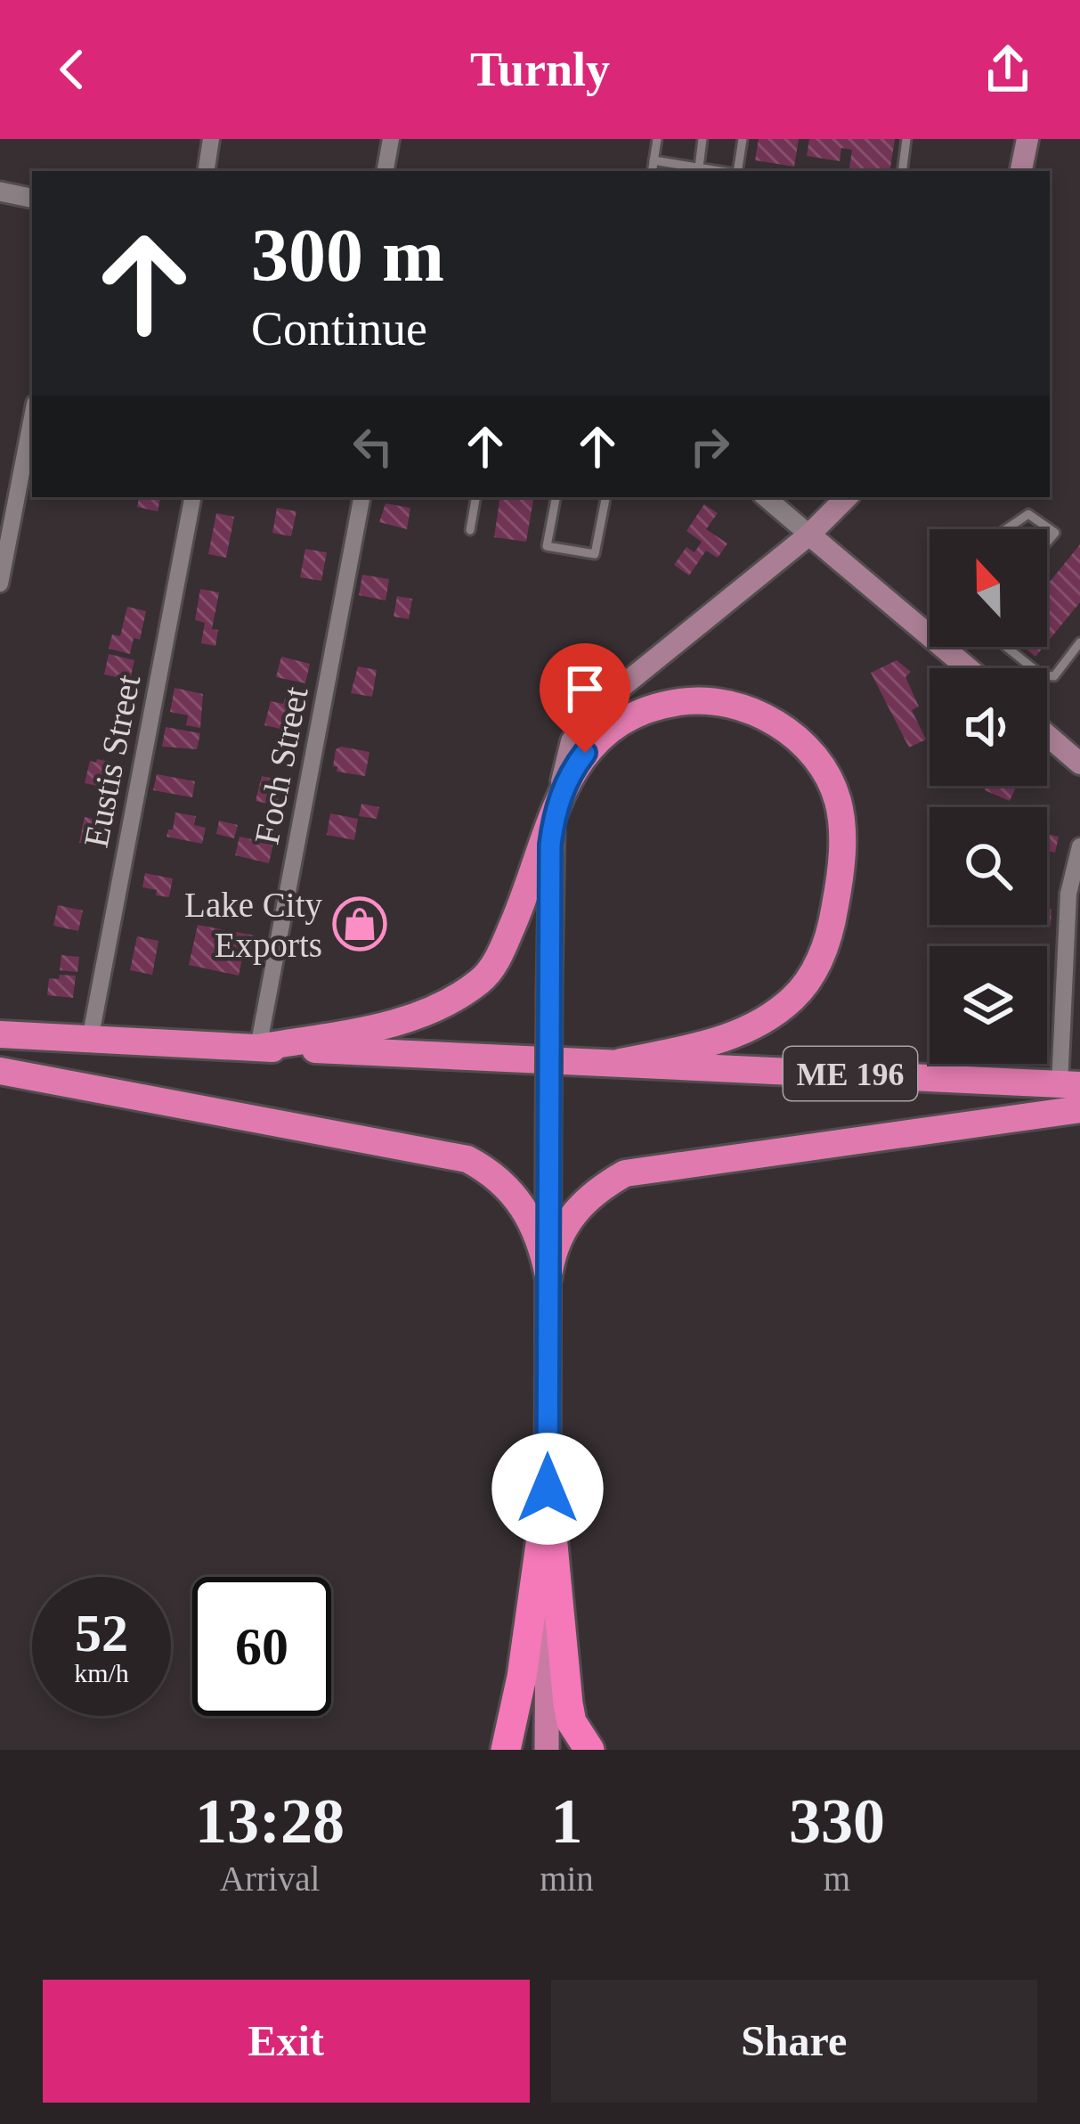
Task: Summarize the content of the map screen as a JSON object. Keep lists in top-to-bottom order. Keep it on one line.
{"streets":{"highway":["ME 196"],"street":["Eustis Street","Foch Street"]},"crossings":[["Eustis Street","ME 196"],["Foch Street","ME 196"]],"places":{"shop":["Lake City Exports"]},"north":"top","page":{"header":"Turnly","turn":["300 m","Continue"],"speed":"52 km/h","limit":"60","eta":["13:28","Arrival","1","min","330","m"],"buttons":["Exit","Share"]}}
